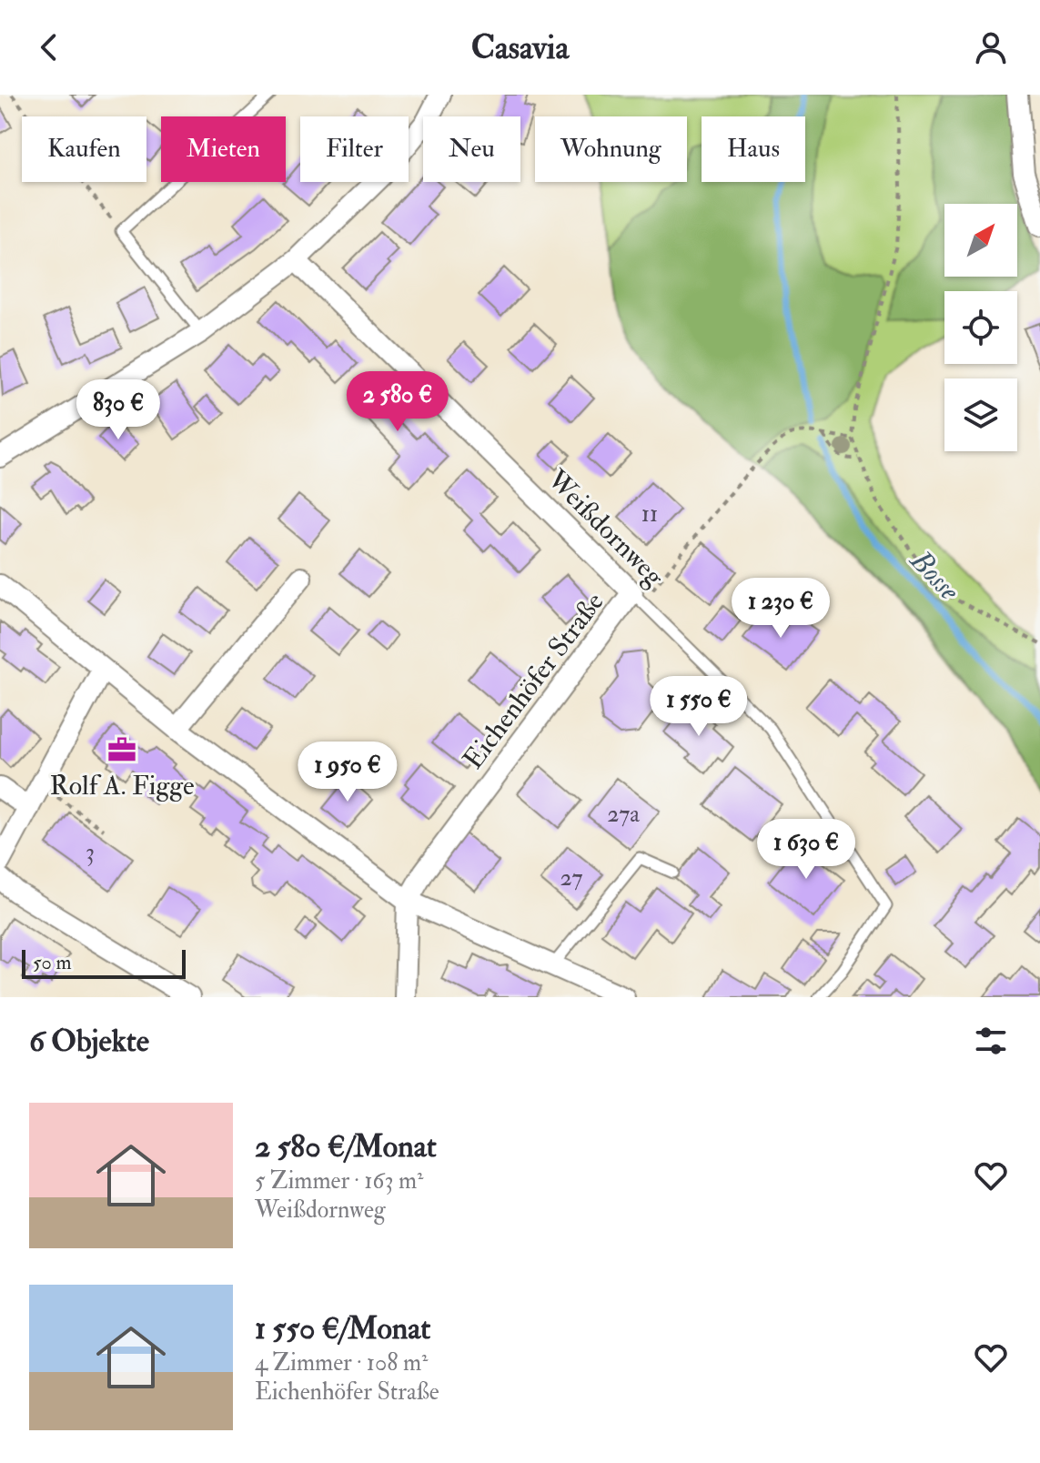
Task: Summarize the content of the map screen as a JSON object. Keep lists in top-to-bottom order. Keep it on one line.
{"streets":{"street":["Weißdornweg","Eichenhöfer Straße"]},"crossings":[["Weißdornweg","Eichenhöfer Straße"]],"water":["Bosse"],"places":{"office":["Rolf A. Figge"]},"house_numbers":["11","27a","3","27"],"scale_bar":"50 m","north":"top right","page":{"header":"Casavia","chip":["Kaufen","Mieten","Filter","Neu","Wohnung","Haus"],"price":["2 580 €","830 €","1 230 €","1 550 €","1 950 €","1 630 €"],"scale":"50 m","heading":"6 Objekte","list":[{"name":"2 580 €/Monat","note":"5 Zimmer · 163 m² · Weißdornweg"},{"name":"1 550 €/Monat","note":"4 Zimmer · 108 m² · Eichenhöfer Straße"}]}}
